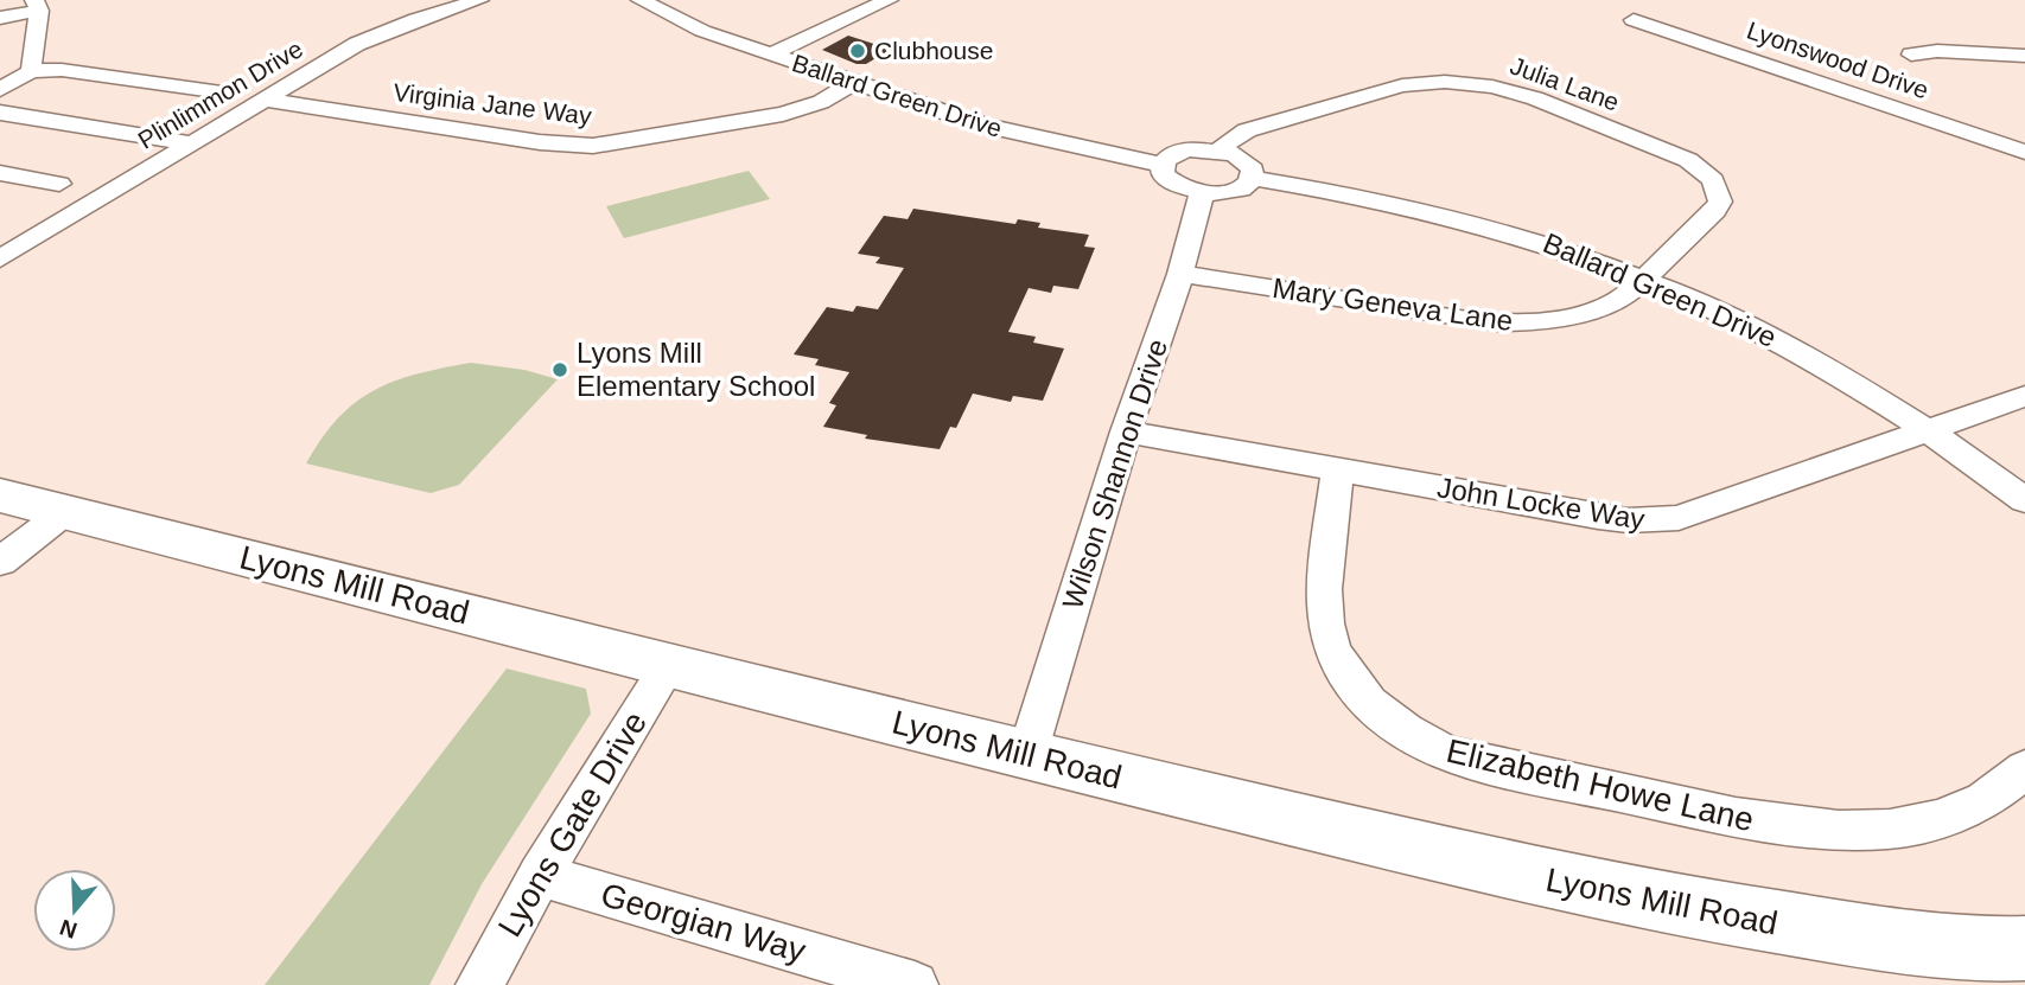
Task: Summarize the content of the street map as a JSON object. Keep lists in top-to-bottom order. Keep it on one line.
{"streets":{"main road":["Lyons Mill Road"],"street":["Lyonswood Drive","Julia Lane","Plinlimmon Drive","Ballard Green Drive","Virginia Jane Way","Mary Geneva Lane","Wilson Shannon Drive","John Locke Way","Elizabeth Howe Lane","Lyons Gate Drive","Georgian Way"]},"crossings":[["Julia Lane","Ballard Green Drive"],["Julia Lane","Mary Geneva Lane"],["Plinlimmon Drive","Virginia Jane Way"],["Ballard Green Drive","Virginia Jane Way"],["Ballard Green Drive","Mary Geneva Lane"],["Ballard Green Drive","John Locke Way"],["Mary Geneva Lane","Wilson Shannon Drive"],["Wilson Shannon Drive","John Locke Way"],["Wilson Shannon Drive","Lyons Mill Road"],["John Locke Way","Elizabeth Howe Lane"],["Lyons Mill Road","Lyons Gate Drive"],["Lyons Gate Drive","Georgian Way"]],"places":["Clubhouse","Lyons Mill Elementary School"],"north":"bottom"}
